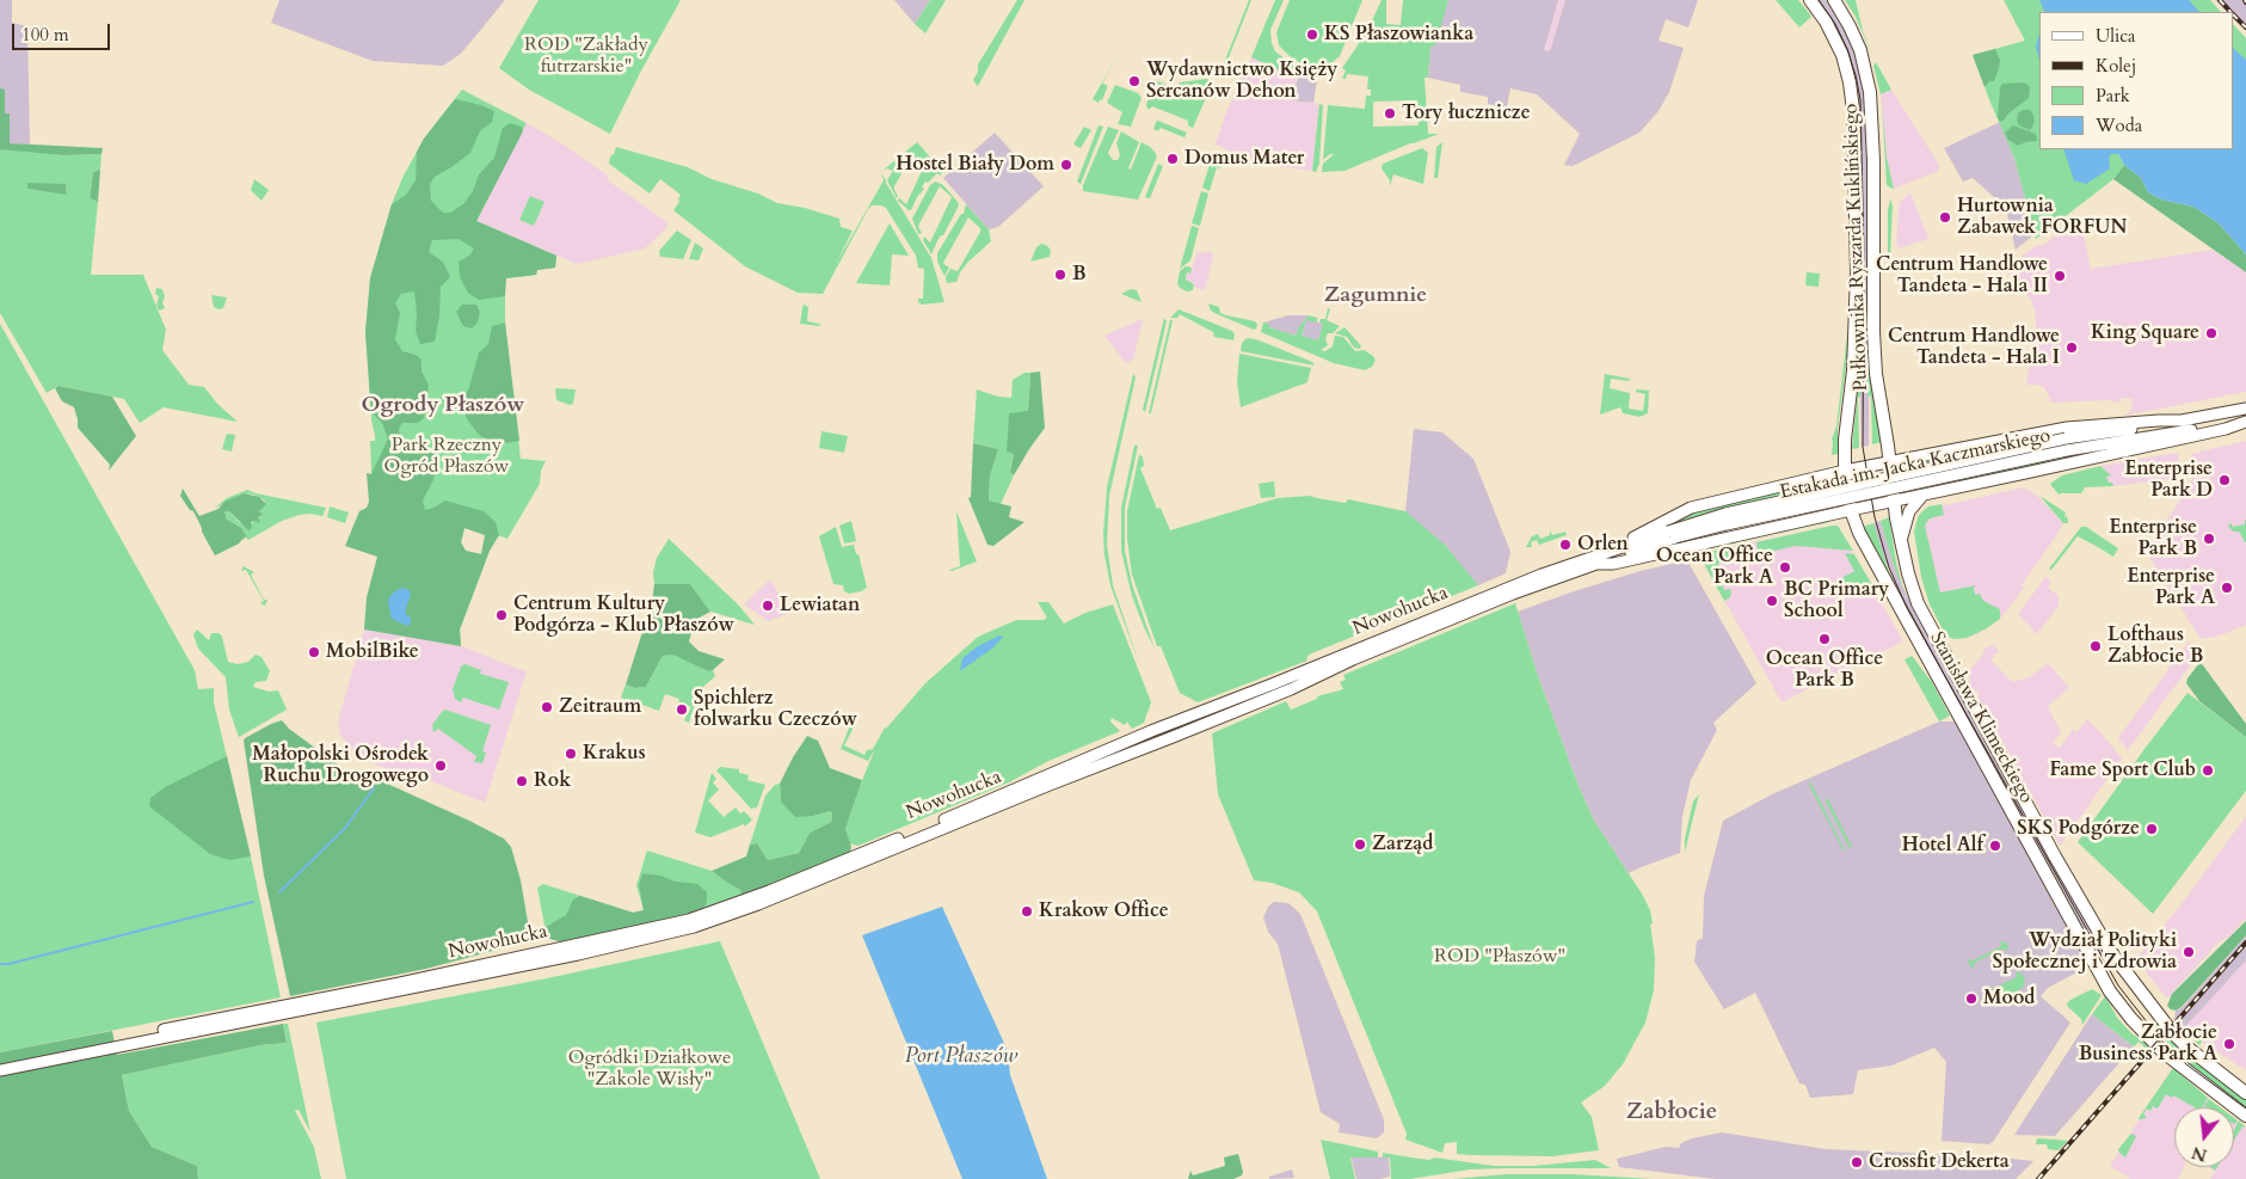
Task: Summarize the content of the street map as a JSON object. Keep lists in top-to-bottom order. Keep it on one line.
{"streets":{"main road":["Pułkownika Ryszarda Kuklińskiego","Estakada im. Jacka Kaczmarskiego","Nowohucka","Stanisława Klimeckiego"]},"crossings":[["Pułkownika Ryszarda Kuklińskiego","Nowohucka"],["Pułkownika Ryszarda Kuklińskiego","Stanisława Klimeckiego"],["Estakada im. Jacka Kaczmarskiego","Nowohucka"],["Nowohucka","Stanisława Klimeckiego"]],"districts":["Zagumnie","Ogrody Płaszów","Zabłocie"],"water":["Port Płaszów"],"parks":["ROD \"Zakłady futrzarskie\"","Park Rzeczny Ogród Płaszów","ROD \"Płaszów\"","Ogródki Działkowe \"Zakole Wisły\""],"places":["KS Płaszowianka","Wydawnictwo Księży Sercanów Dehon","Tory łucznicze","Domus Mater","Hostel Biały Dom","Hurtownia Zabawek FORFUN","B","Centrum Handlowe Tandeta - Hala II","King Square","Centrum Handlowe Tandeta - Hala I","Enterprise Park D","Enterprise Park B","Orlen","Ocean Office Park A","Enterprise Park A","BC Primary School","Lewiatan","Centrum Kultury Podgórza - Klub Płaszów","Ocean Office Park B","Lofthaus Zabłocie B","MobilBike","Zeitraum","Spichlerz folwarku Czeczów","Krakus","Małopolski Ośrodek Ruchu Drogowego","Fame Sport Club","Rok","SKS Podgórze","Zarząd","Hotel Alf","Krakow Office","Wydział Polityki Społecznej i Zdrowia","Mood","Zabłocie Business Park A","Crossfit Dekerta"],"legend":["Ulica","Kolej","Park","Woda"],"scale_bar":"100 m","north":"bottom"}
